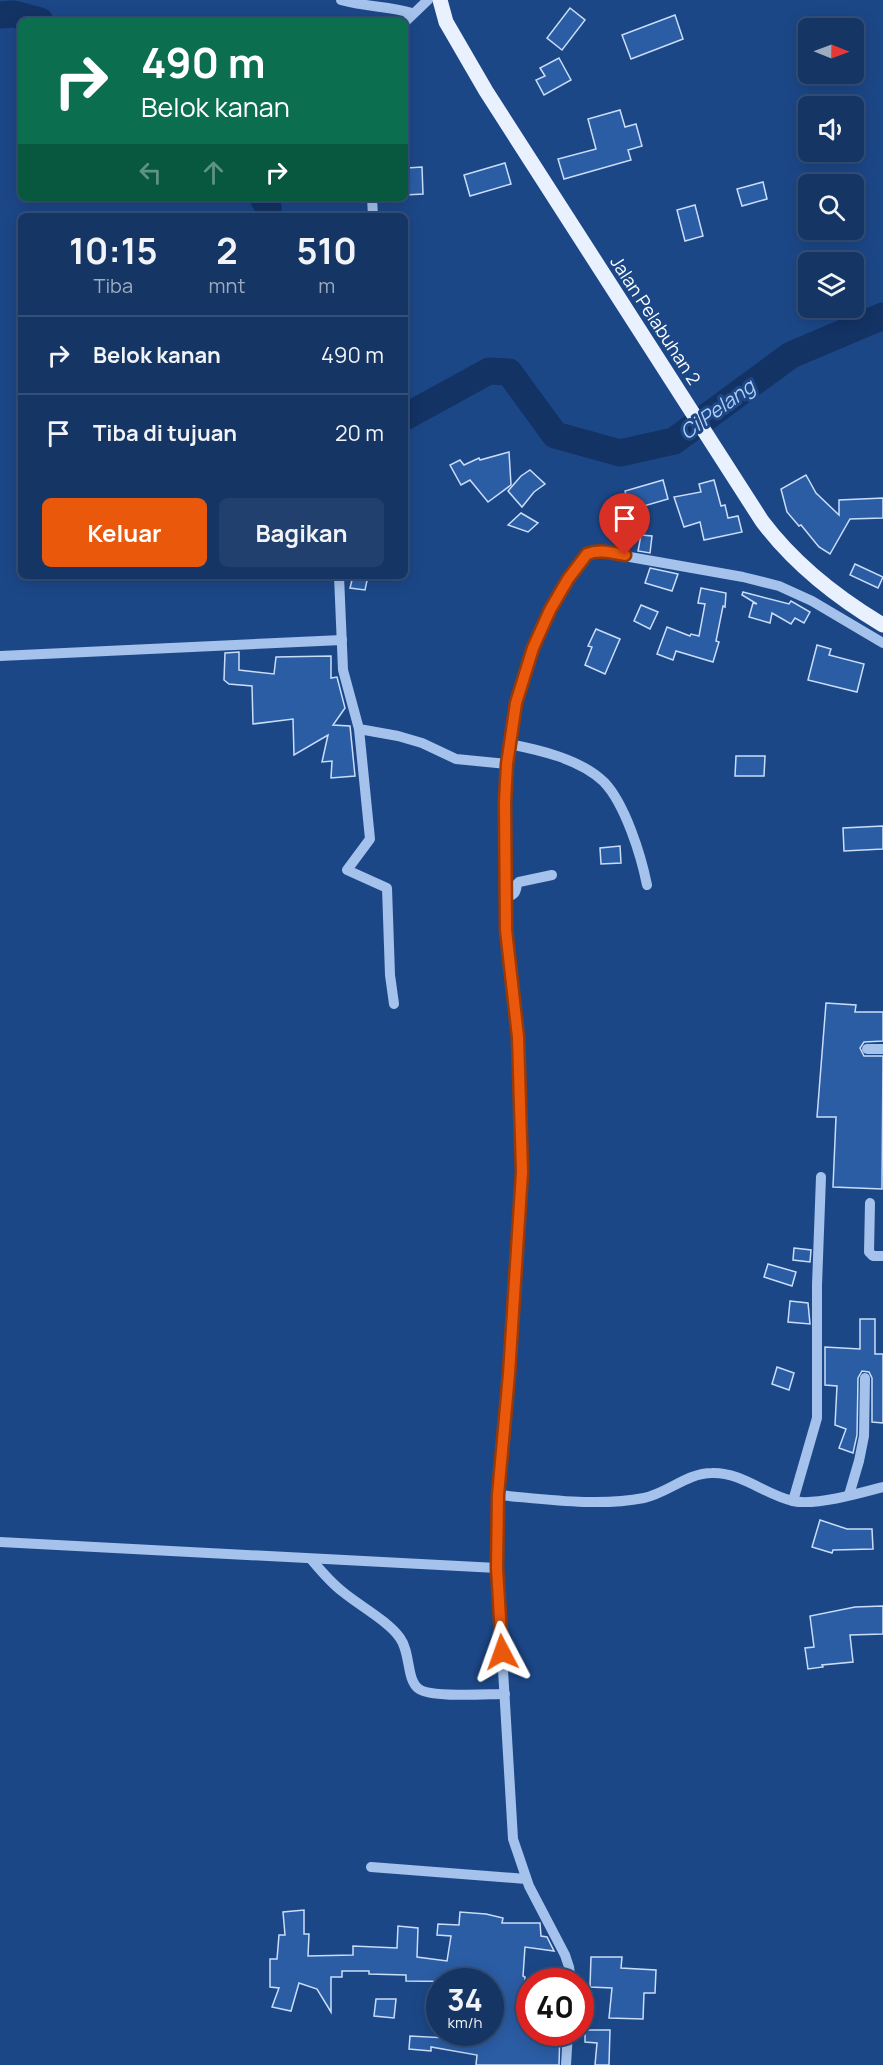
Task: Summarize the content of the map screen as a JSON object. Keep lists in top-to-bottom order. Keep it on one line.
{"streets":{"main road":["Jalan Pelabuhan 2"]},"water":["Ci Pelang"],"north":"right","page":{"turn":["490 m","Belok kanan"],"eta":["10:15","Tiba","2","mnt","510","m"],"list":[{"name":"Belok kanan","value":"490 m"},{"name":"Tiba di tujuan","value":"20 m"}],"buttons":["Keluar","Bagikan"],"speed":"34 km/h","limit":"40"}}
